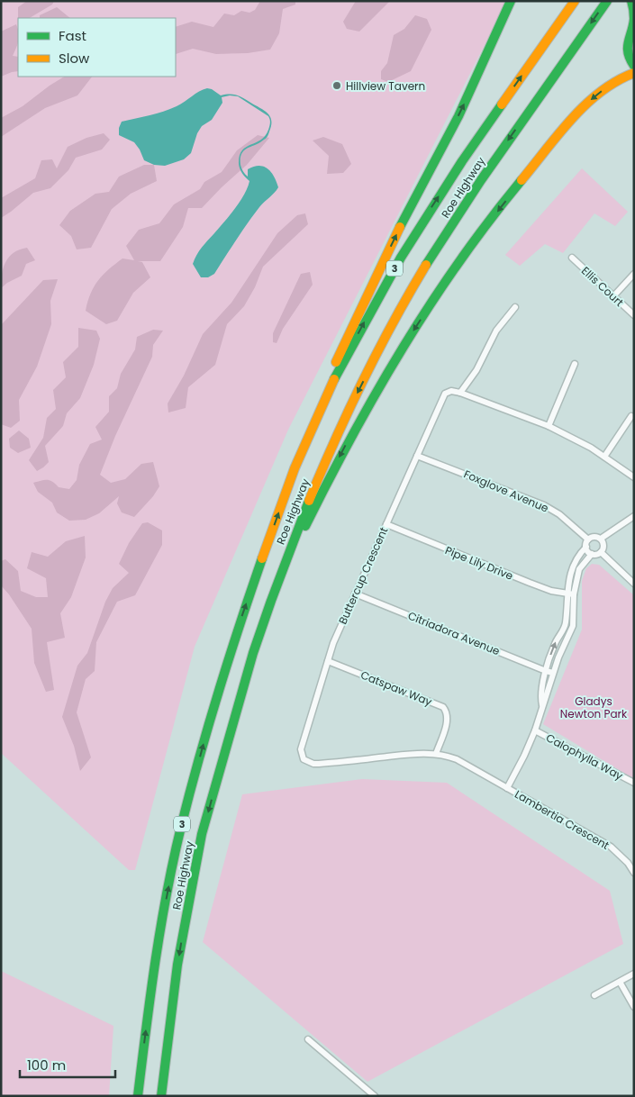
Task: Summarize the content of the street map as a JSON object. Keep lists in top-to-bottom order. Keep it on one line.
{"streets":{"main road":["Roe Highway","3"],"street":["Ellis Court","Foxglove Avenue","Pipe Lily Drive","Buttercup Crescent","Citriadora Avenue","Catspaw Way","Calophylla Way","Lambertia Crescent"]},"crossings":[["Foxglove Avenue","Buttercup Crescent"],["Pipe Lily Drive","Buttercup Crescent"],["Buttercup Crescent","Citriadora Avenue"],["Buttercup Crescent","Catspaw Way"],["Buttercup Crescent","Lambertia Crescent"]],"parks":["Gladys Newton Park"],"places":["Hillview Tavern"],"legend":["Fast","Slow"],"scale_bar":"100 m"}
